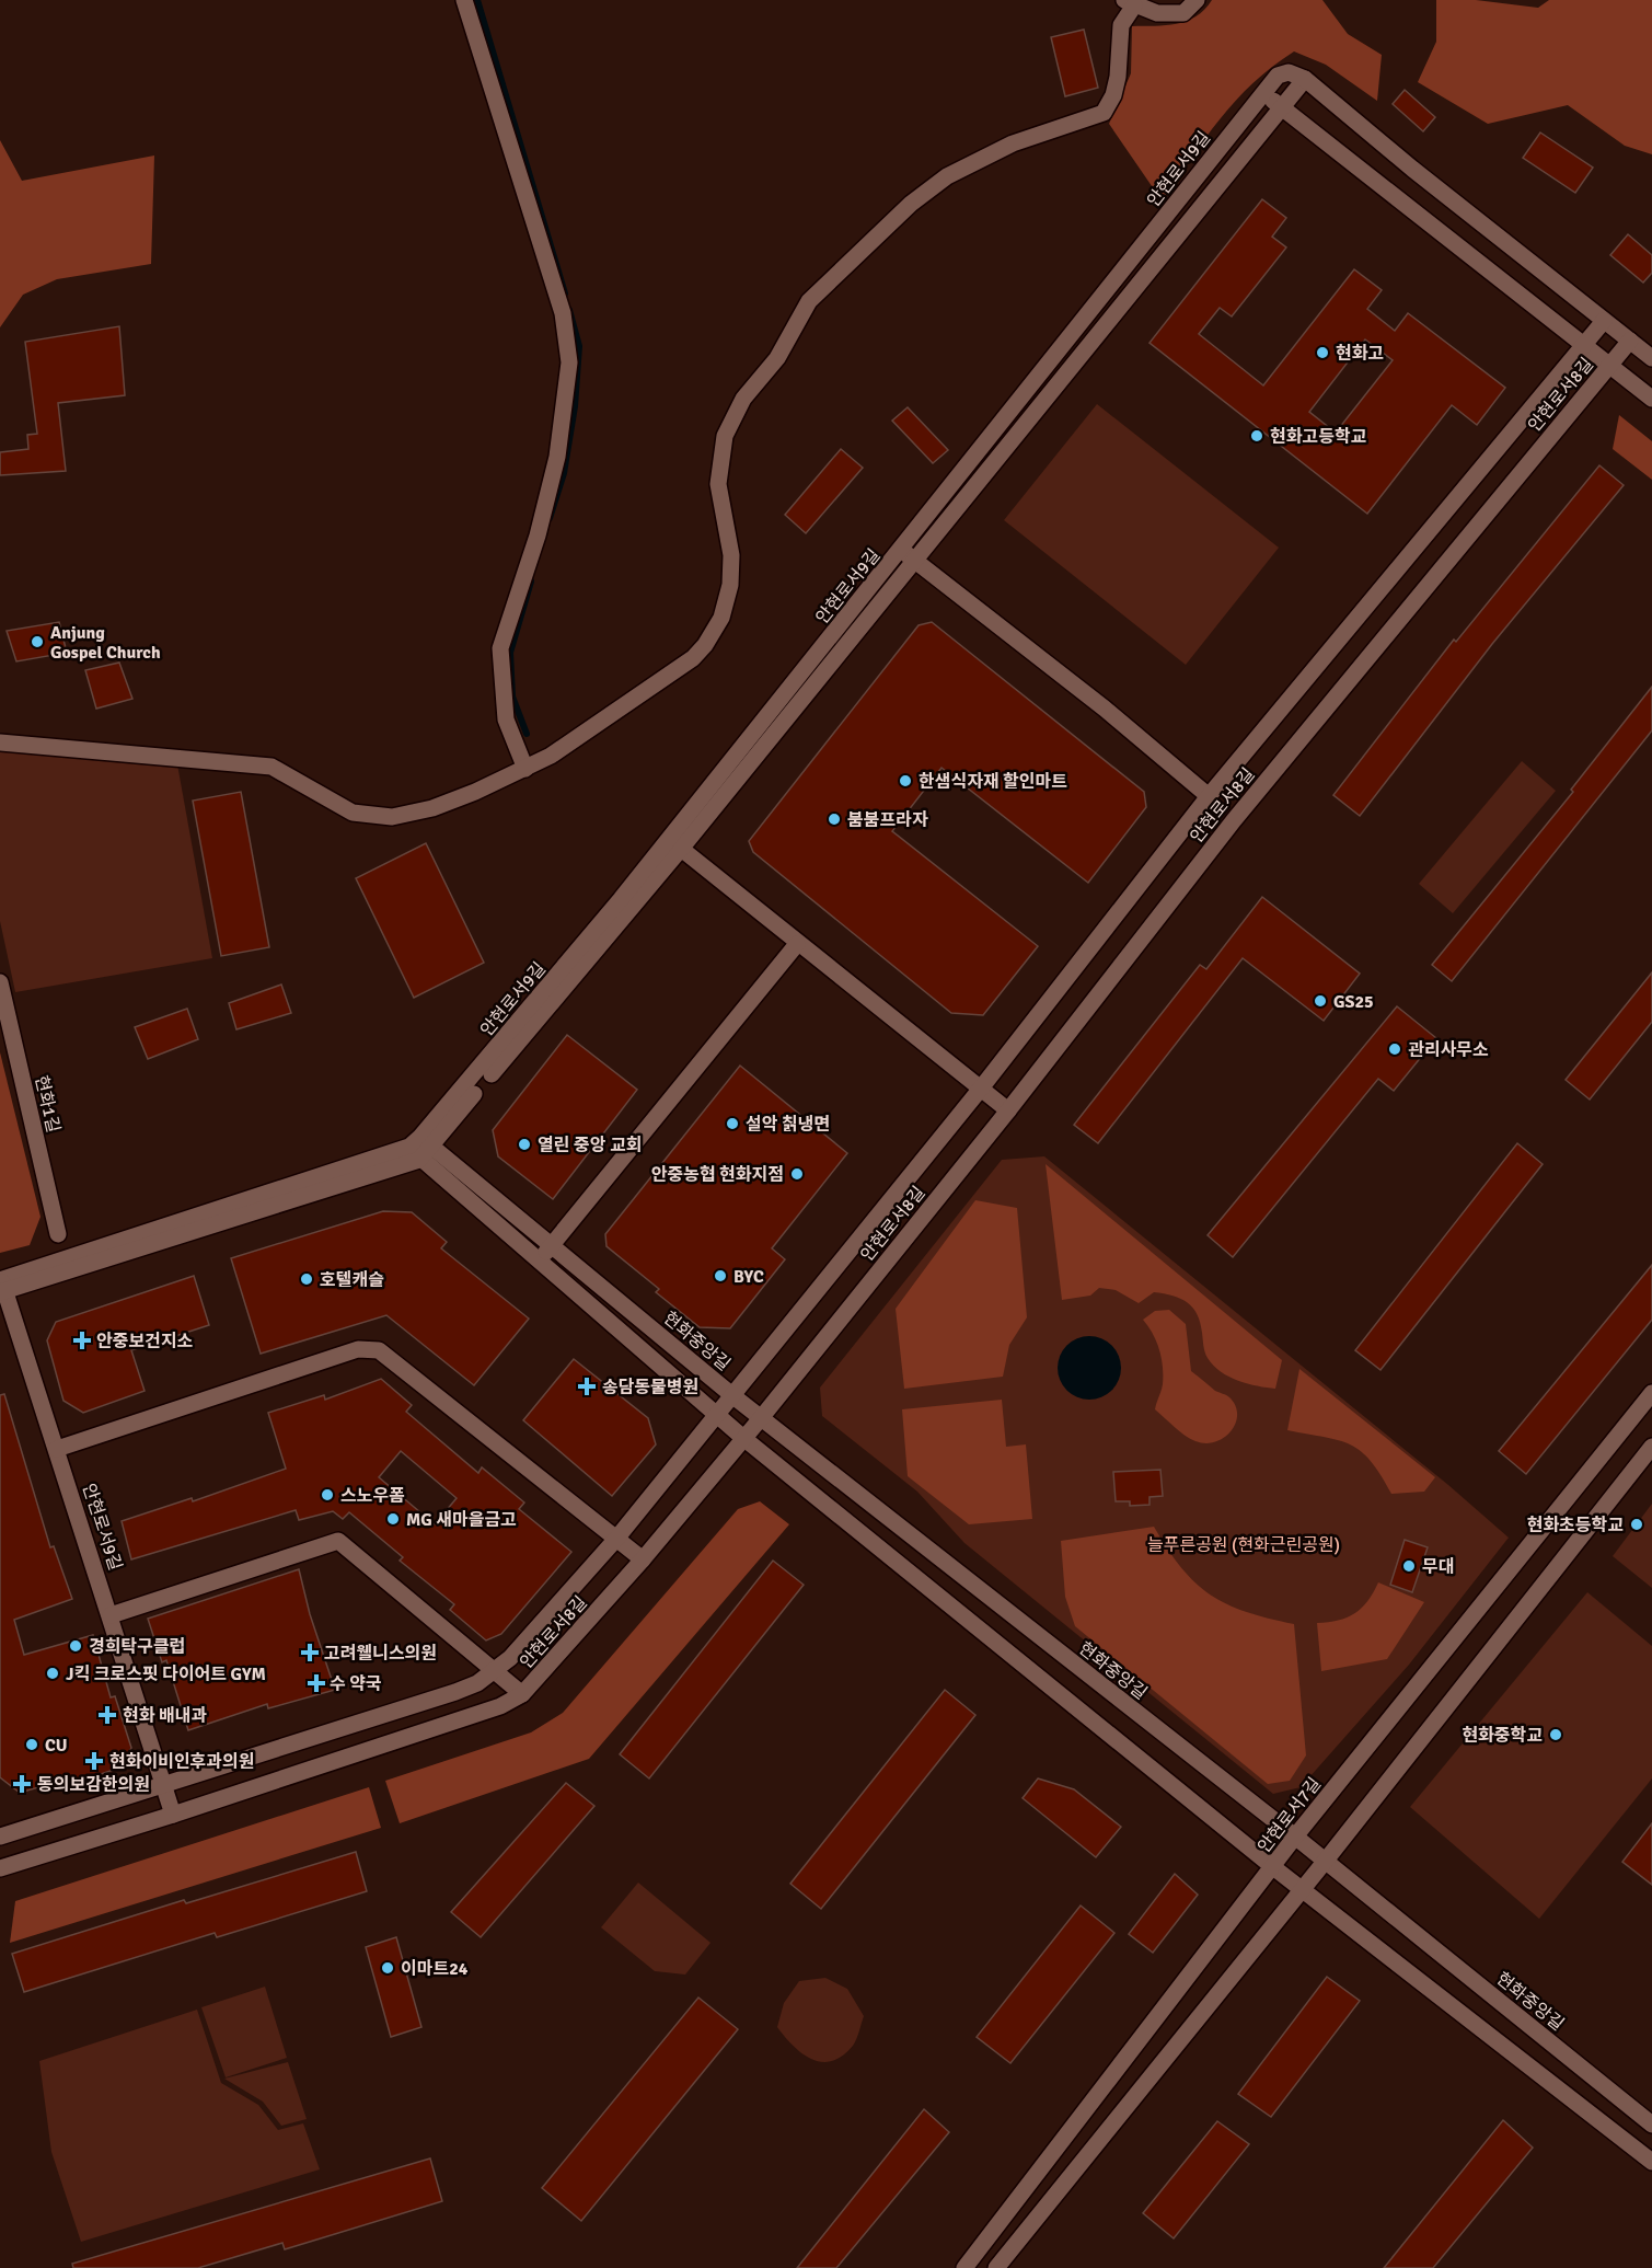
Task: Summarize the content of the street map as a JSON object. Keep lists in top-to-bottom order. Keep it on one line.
{"streets":{"street":["안현로서9길","안현로서8길","현화1길","현화중앙길","안현로서7길"]},"crossings":[["안현로서9길","안현로서8길"],["안현로서9길","현화중앙길"],["안현로서8길","현화중앙길"],["현화중앙길","안현로서7길"]],"parks":["늘푸른공원 (현화근린공원)"],"places":{"other":["현화고","현화고등학교","Anjung Gospel Church","한샘식자재 할인마트","붐붐프라자","GS25","관리사무소","설악 칡냉면","열린 중앙 교회","안중농협 현화지점","BYC","호텔캐슬","스노우폼","MG 새마을금고","현화초등학교","무대","경희탁구클럽","J킥 크로스핏 다이어트 GYM","현화중학교","CU","이마트24"],"health":["안중보건지소","송담동물병원","고려웰니스의원","수 약국","현화 배내과","현화이비인후과의원","동의보감한의원"]}}
